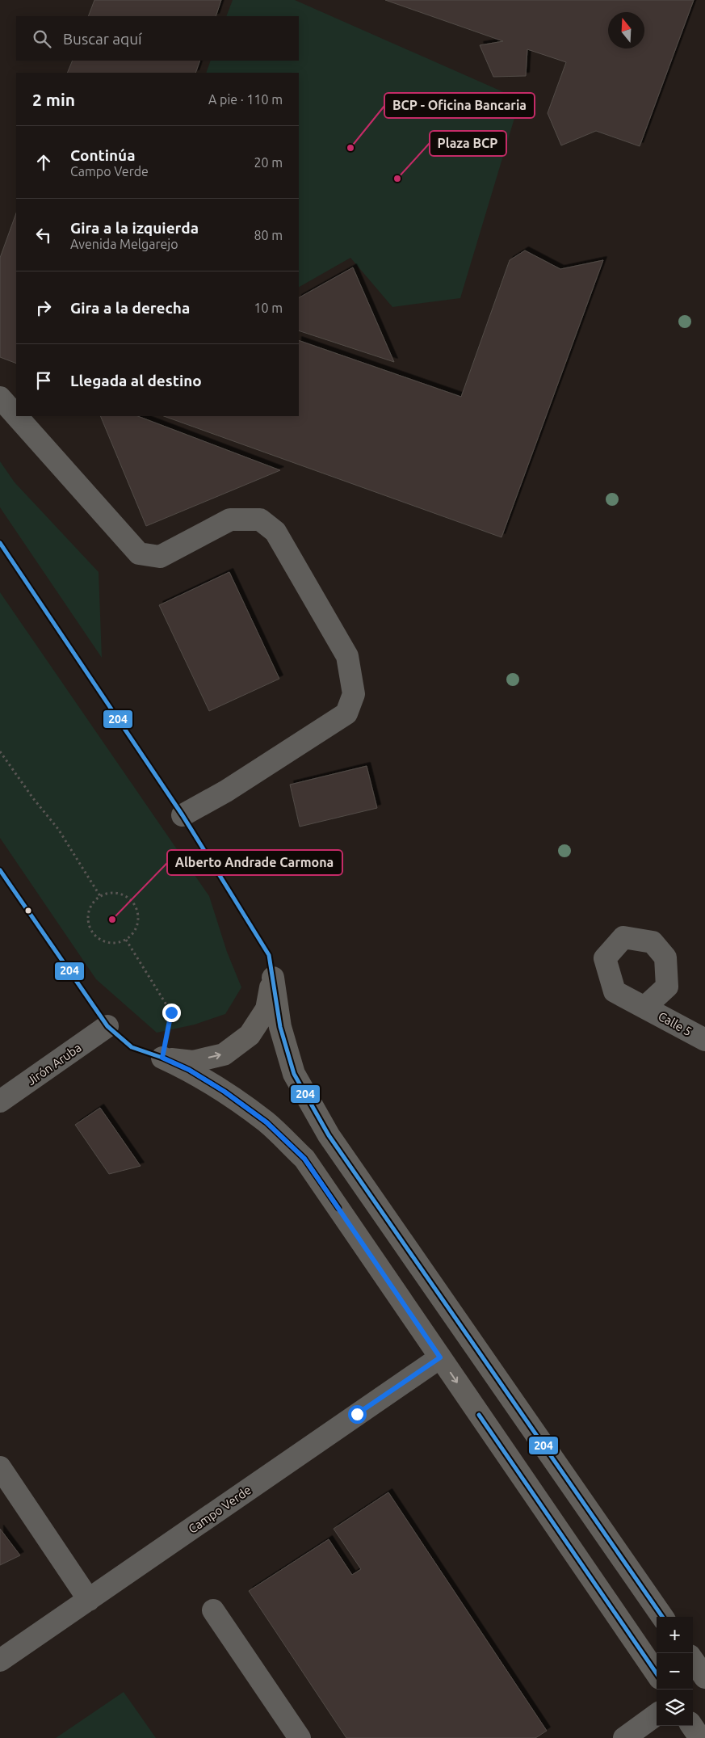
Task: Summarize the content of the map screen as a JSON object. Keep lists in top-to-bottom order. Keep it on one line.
{"streets":{"street":["Calle 5","Jirón Aruba","Campo Verde"]},"places":["BCP - Oficina Bancaria","Plaza BCP","Alberto Andrade Carmona"],"lines":["transit line 204"],"north":"top","page":{"search":"Buscar aquí","heading":["2 min","A pie · 110 m"],"list":[["Continúa","Campo Verde","20 m"],["Gira a la izquierda","Avenida Melgarejo","80 m"],["Gira a la derecha","10 m"],"Llegada al destino"],"map_buttons":["+","−"]}}
